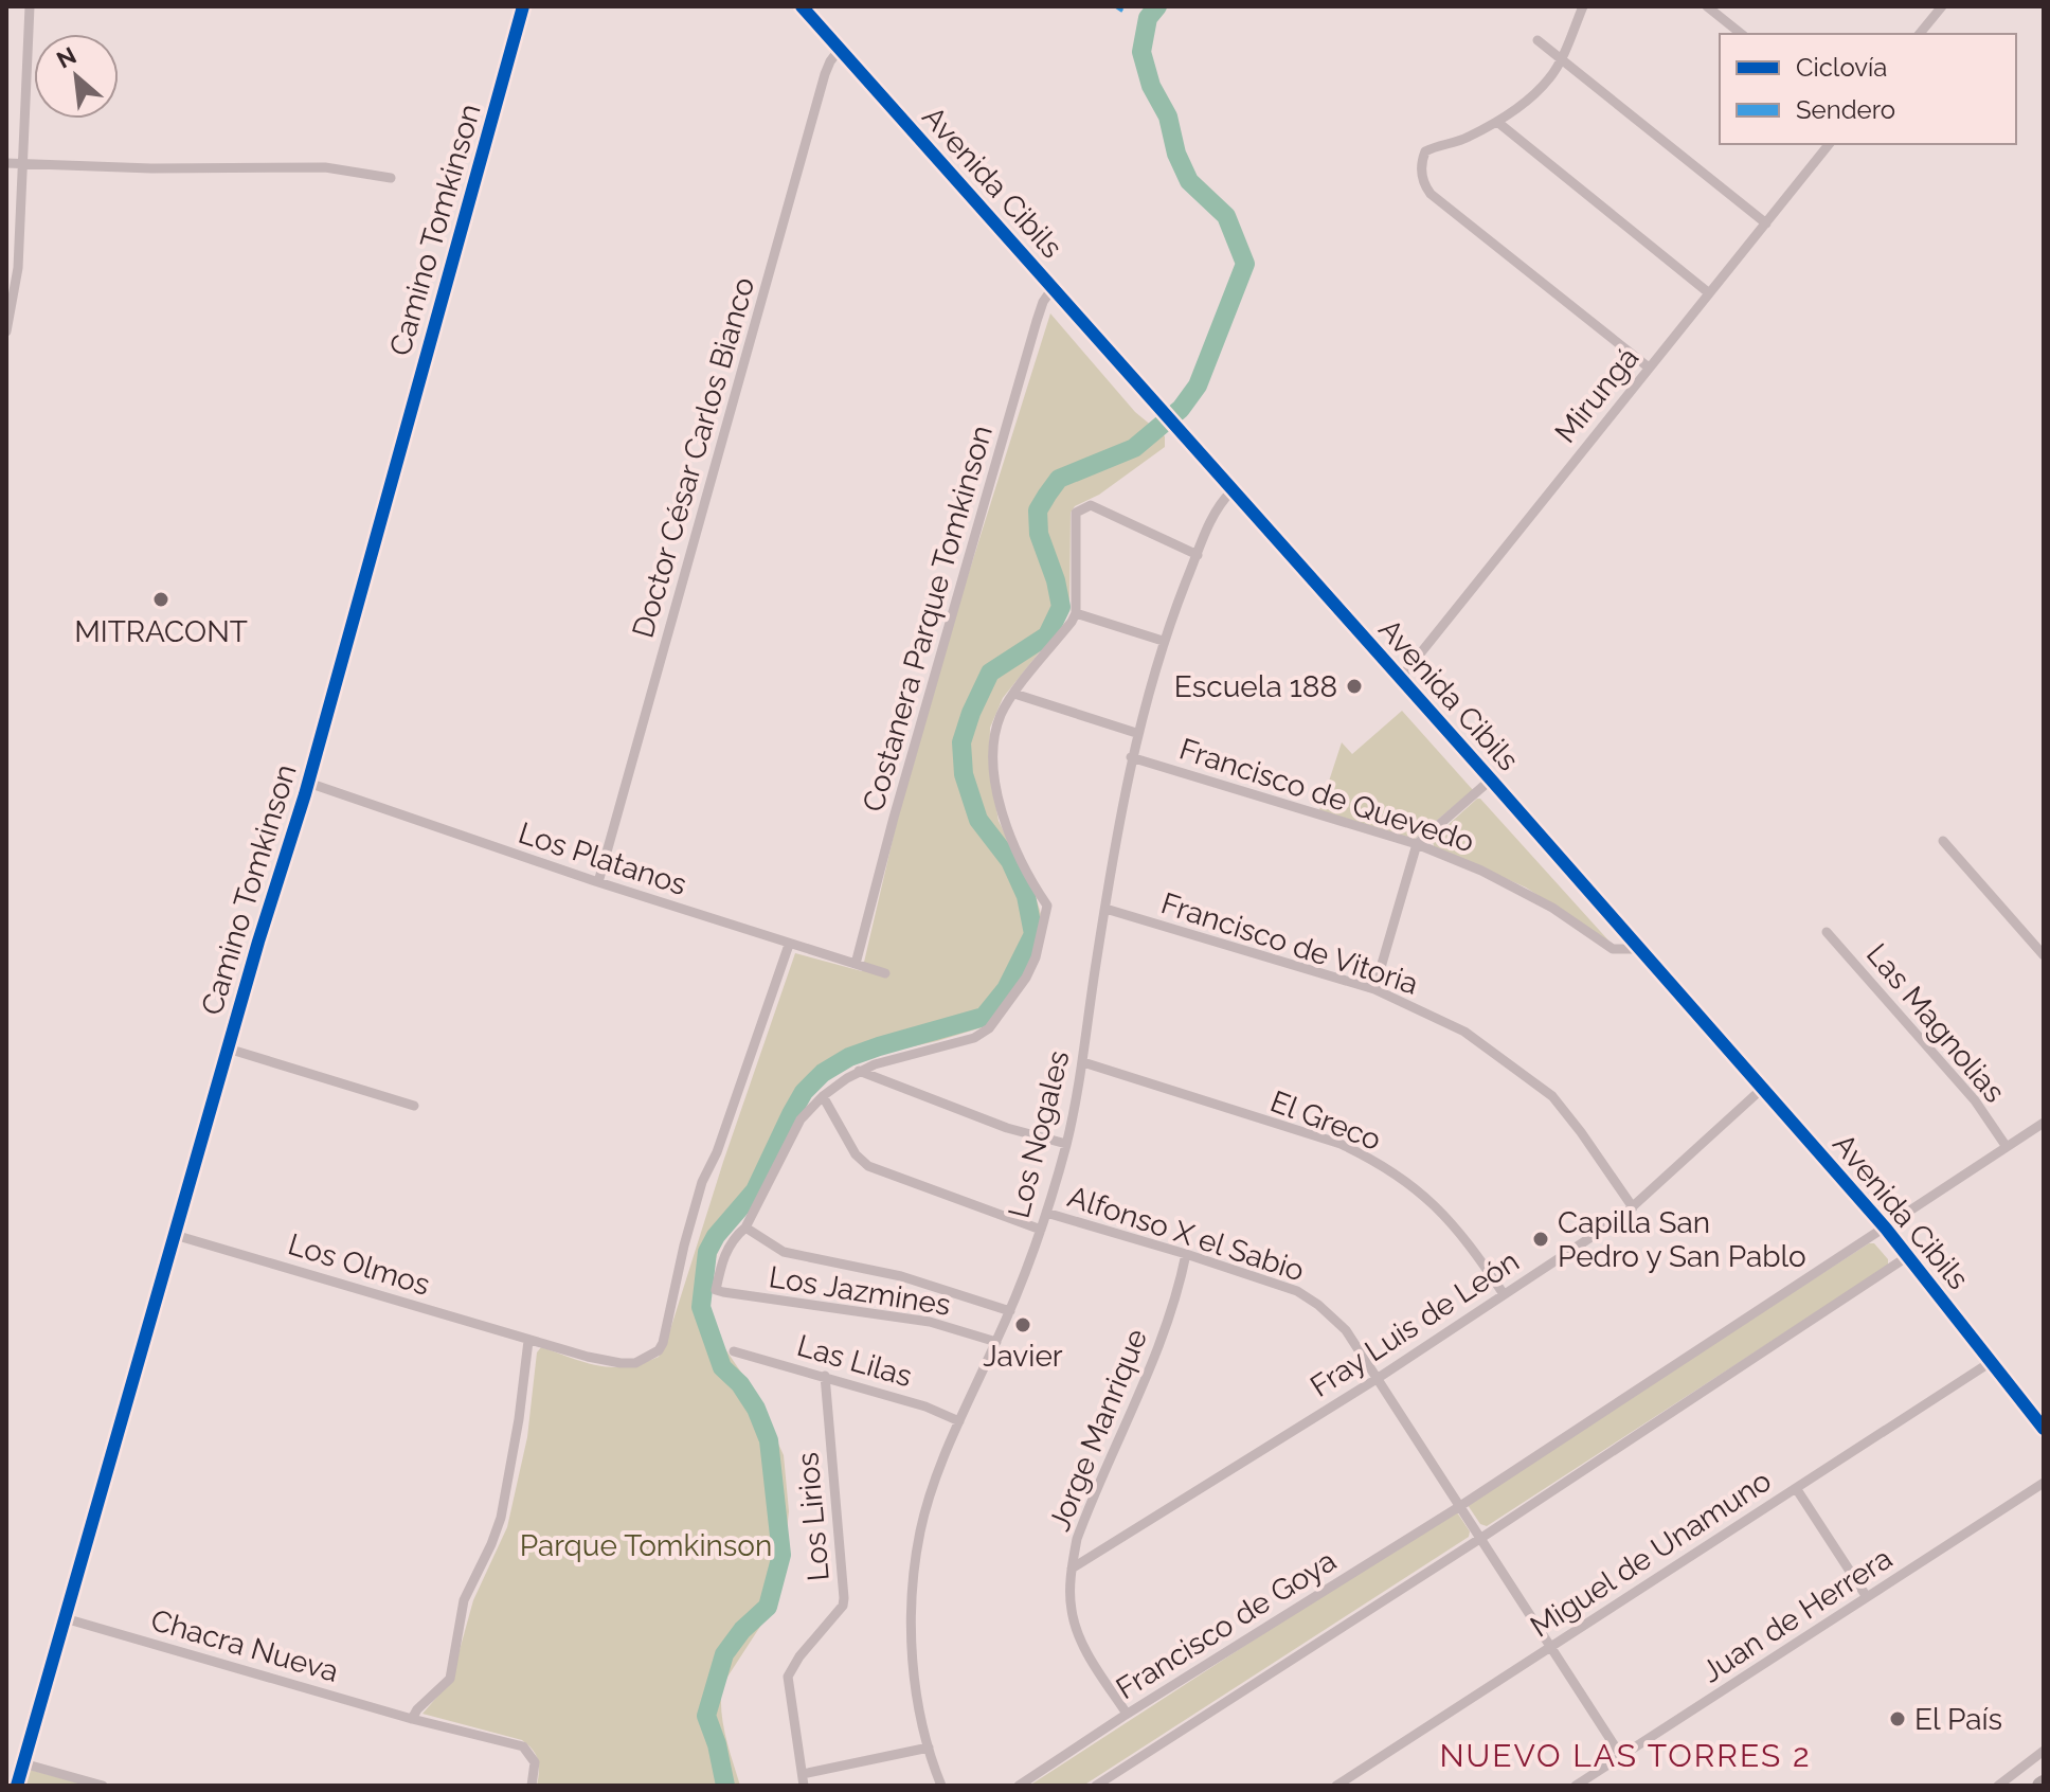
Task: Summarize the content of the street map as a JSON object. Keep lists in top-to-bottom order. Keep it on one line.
{"streets":{"street":["Avenida Cibils","Camino Tomkinson","Mirungá","Doctor César Carlos Bianco","Costanera Parque Tomkinson","Francisco de Quevedo","Los Platanos","Francisco de Vitoria","Las Magnolias","El Greco","Los Nogales","Alfonso X el Sabio","Los Olmos","Los Jazmines","Fray Luis de León","Las Lilas","Jorge Manrique","Los Lirios","Miguel de Unamuno","Juan de Herrera","Francisco de Goya","Chacra Nueva"]},"crossings":[["Avenida Cibils","Mirungá"],["Avenida Cibils","Doctor César Carlos Bianco"],["Avenida Cibils","Costanera Parque Tomkinson"],["Avenida Cibils","Francisco de Quevedo"],["Avenida Cibils","Los Nogales"],["Avenida Cibils","Fray Luis de León"],["Avenida Cibils","Miguel de Unamuno"],["Avenida Cibils","Francisco de Goya"],["Camino Tomkinson","Los Platanos"],["Camino Tomkinson","Los Olmos"],["Camino Tomkinson","Chacra Nueva"],["Doctor César Carlos Bianco","Los Platanos"],["Costanera Parque Tomkinson","Los Platanos"],["Francisco de Quevedo","Los Nogales"],["Francisco de Vitoria","Los Nogales"],["Francisco de Vitoria","Fray Luis de León"],["Las Magnolias","Francisco de Goya"],["El Greco","Los Nogales"],["El Greco","Fray Luis de León"],["Los Nogales","Alfonso X el Sabio"],["Los Nogales","Los Jazmines"],["Los Nogales","Las Lilas"],["Alfonso X el Sabio","Fray Luis de León"],["Alfonso X el Sabio","Jorge Manrique"],["Alfonso X el Sabio","Francisco de Goya"],["Fray Luis de León","Jorge Manrique"],["Las Lilas","Los Lirios"],["Jorge Manrique","Francisco de Goya"]],"districts":["NUEVO LAS TORRES 2"],"parks":["Parque Tomkinson"],"places":["MITRACONT","Escuela 188","Capilla San Pedro y San Pablo","Javier","El País"],"legend":["Ciclovía","Sendero"],"north":"top left"}
